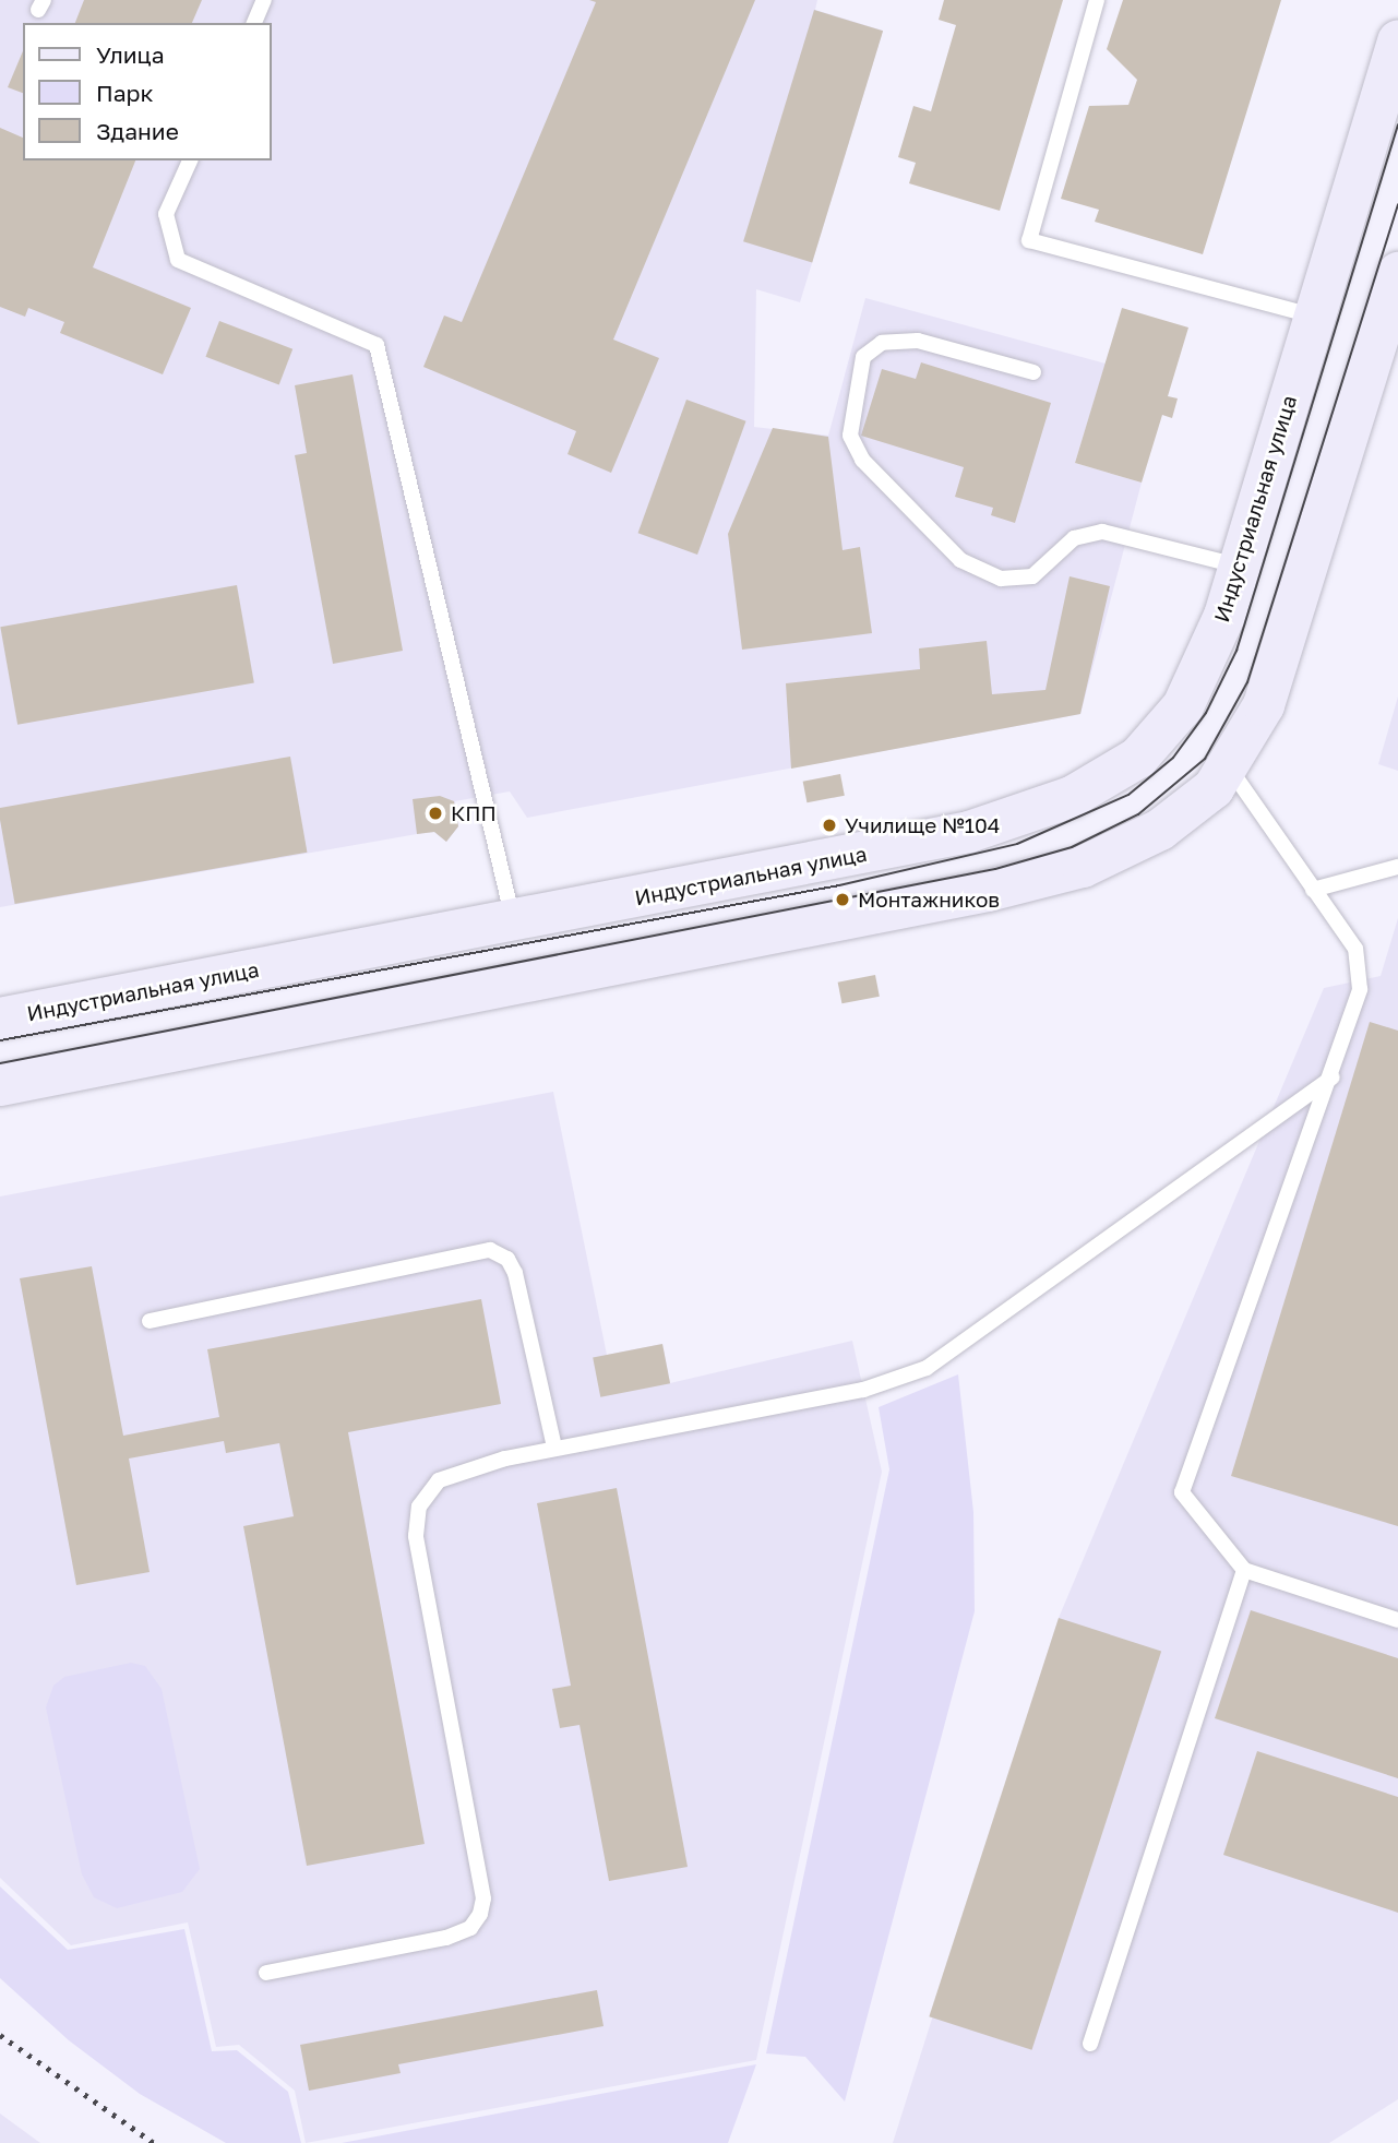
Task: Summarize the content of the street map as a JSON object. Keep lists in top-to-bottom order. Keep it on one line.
{"streets":{"main road":["Индустриальная улица"]},"places":["КПП","Училище №104","Монтажников"],"legend":["Улица","Парк","Здание"]}
